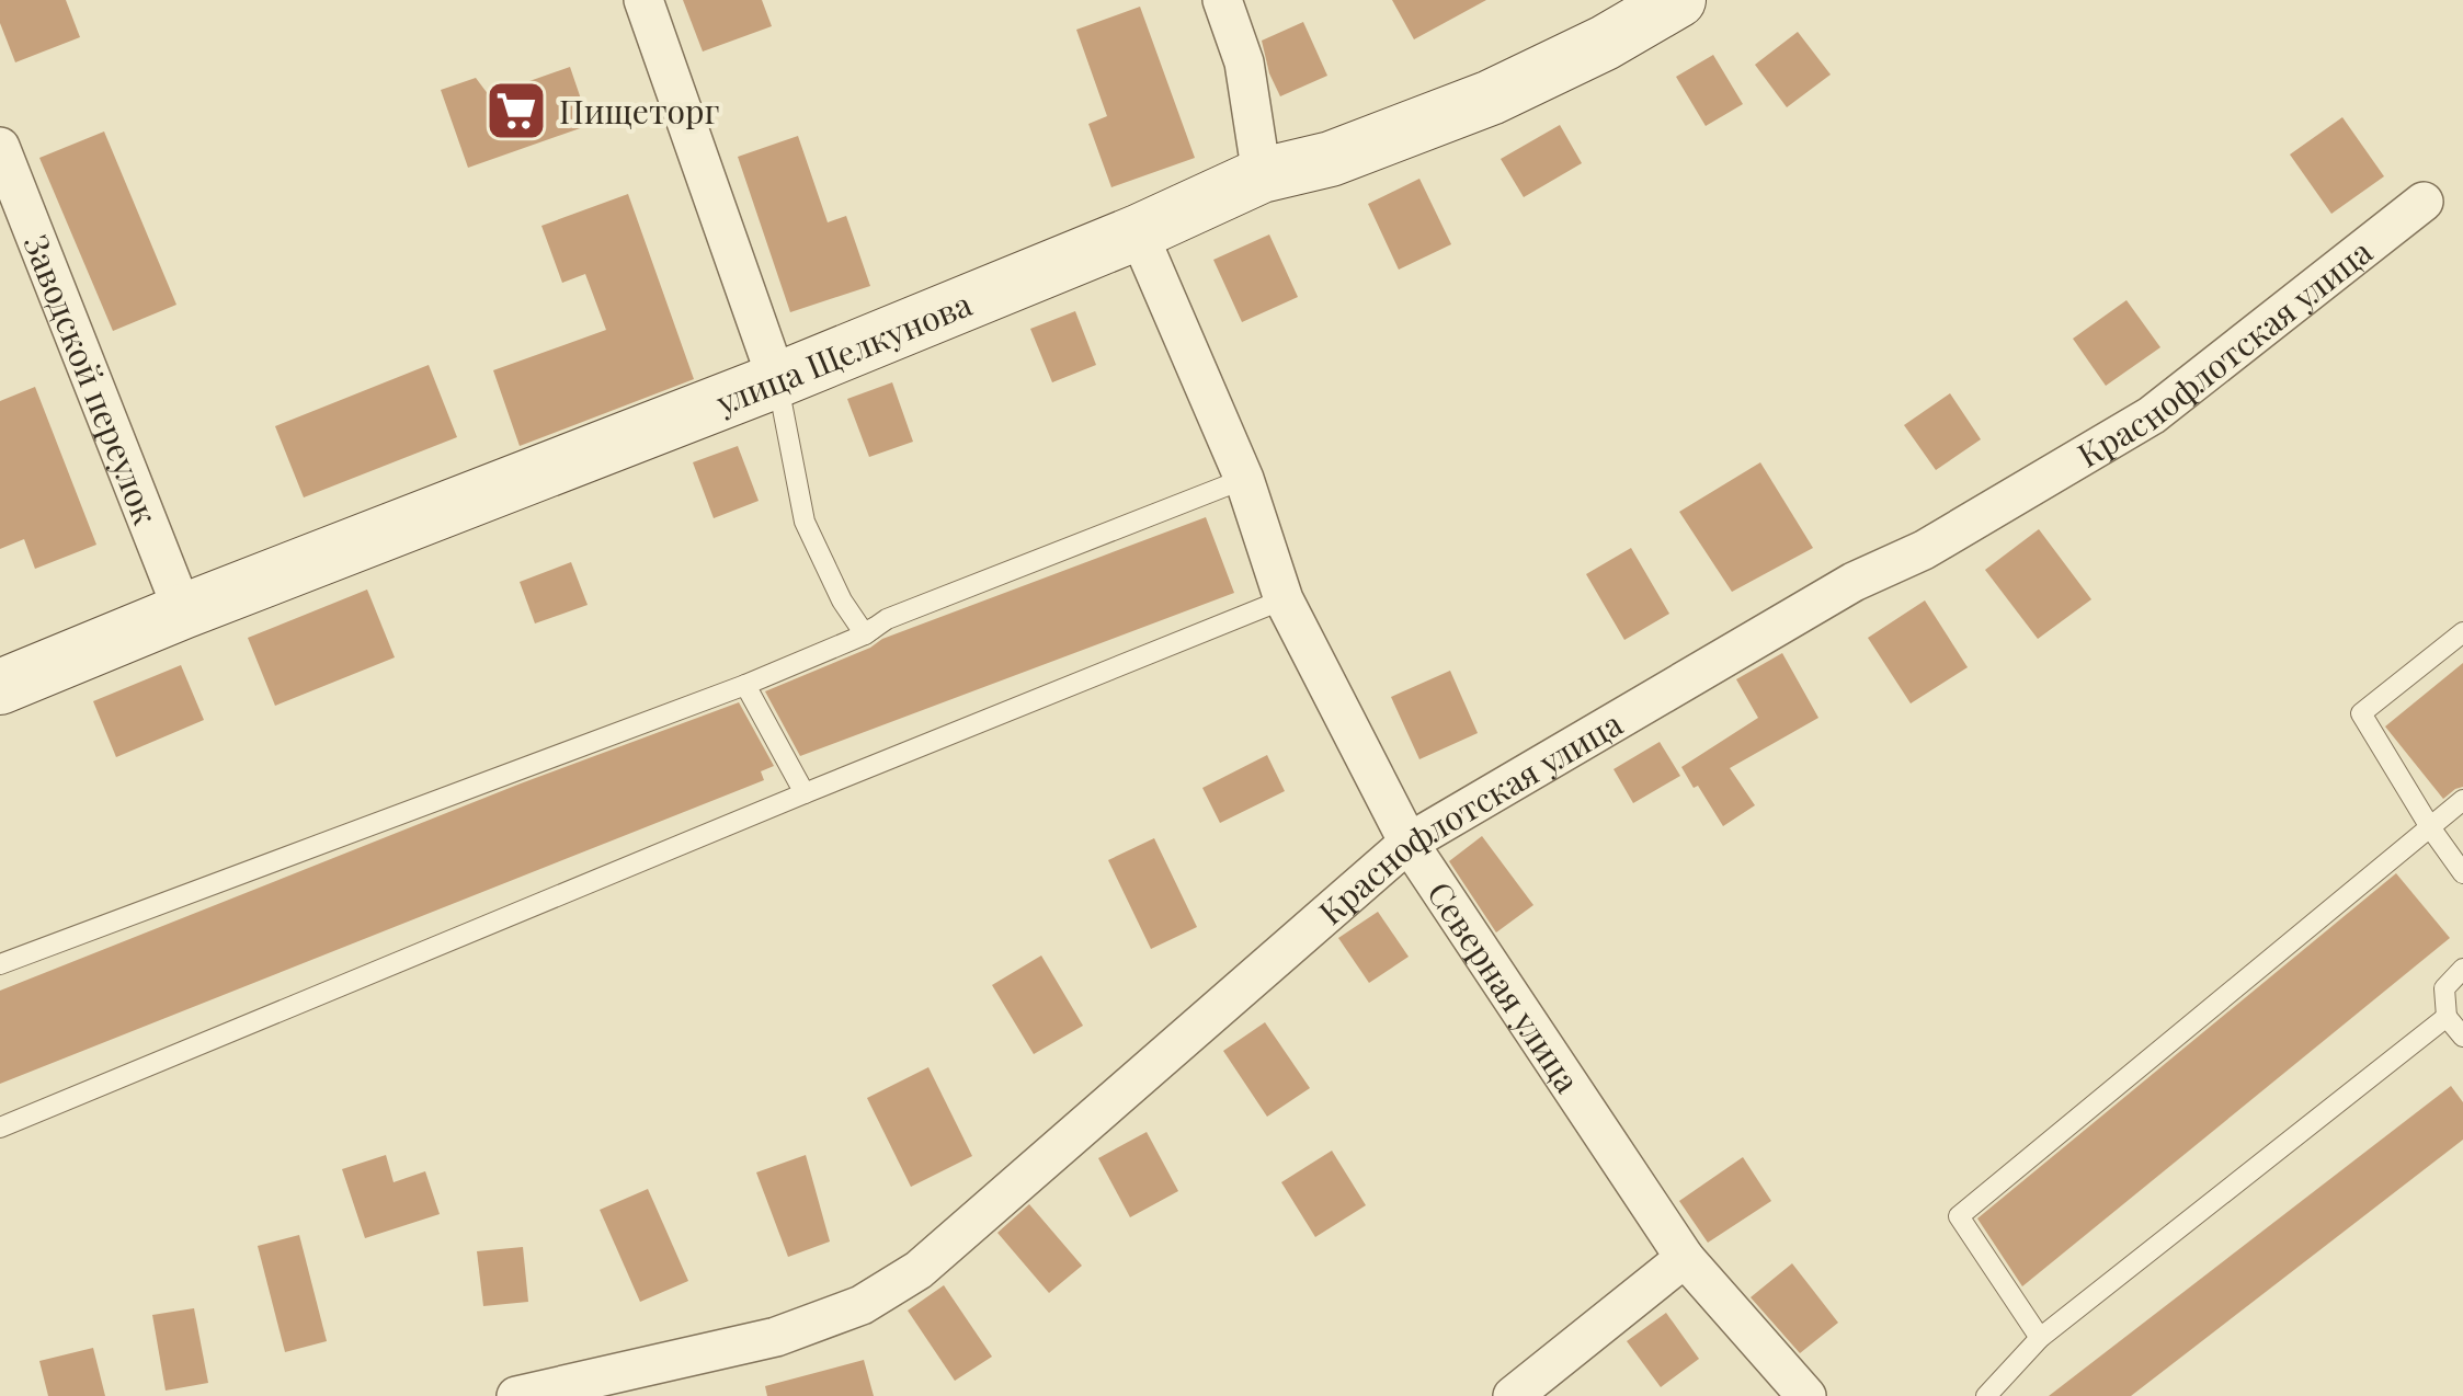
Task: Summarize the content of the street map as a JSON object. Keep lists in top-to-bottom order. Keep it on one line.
{"streets":{"main road":["улица Щелкунова"],"street":["Краснофлотская улица","Заводской переулок","Северная улица"]},"crossings":[["улица Щелкунова","Заводской переулок"],["улица Щелкунова","Северная улица"],["Краснофлотская улица","Северная улица"]],"places":{"supermarket":["Пищеторг"]}}
